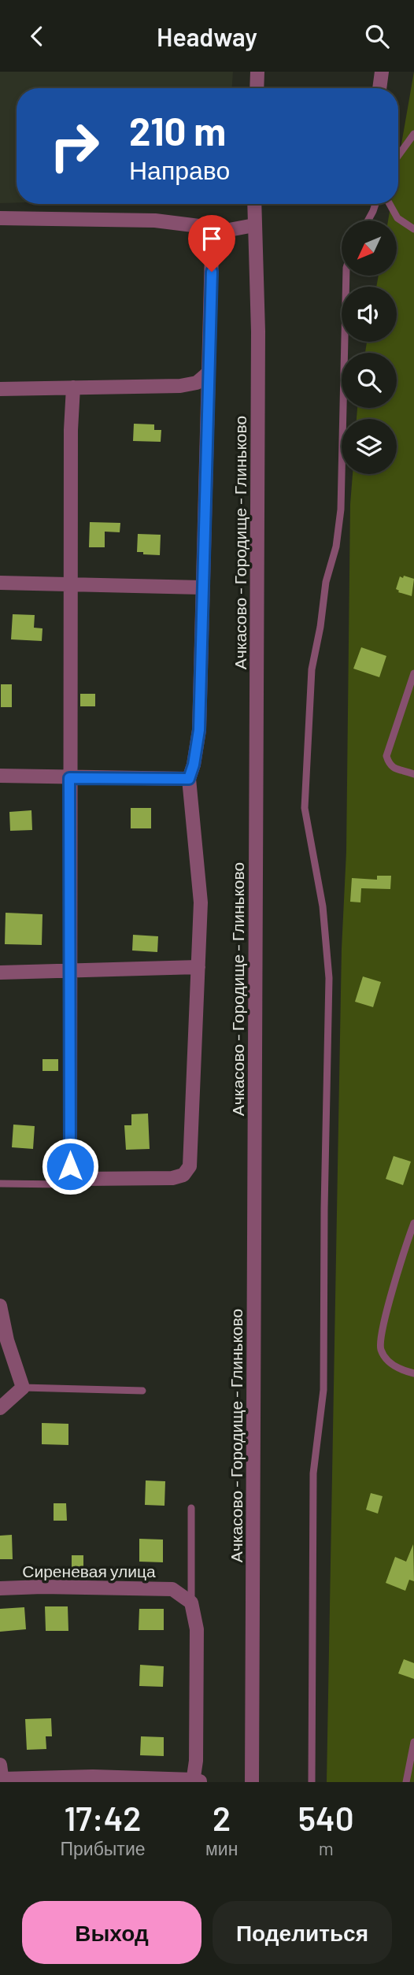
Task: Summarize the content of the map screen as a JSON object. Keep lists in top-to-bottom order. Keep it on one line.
{"streets":{"street":["Ачкасово - Городище - Глиньково","Сиреневая улица"]},"north":"bottom left","page":{"header":"Headway","turn":["210 m","Направо"],"eta":["17:42","Прибытие","2","мин","540","m"],"buttons":["Выход","Поделиться"]}}
